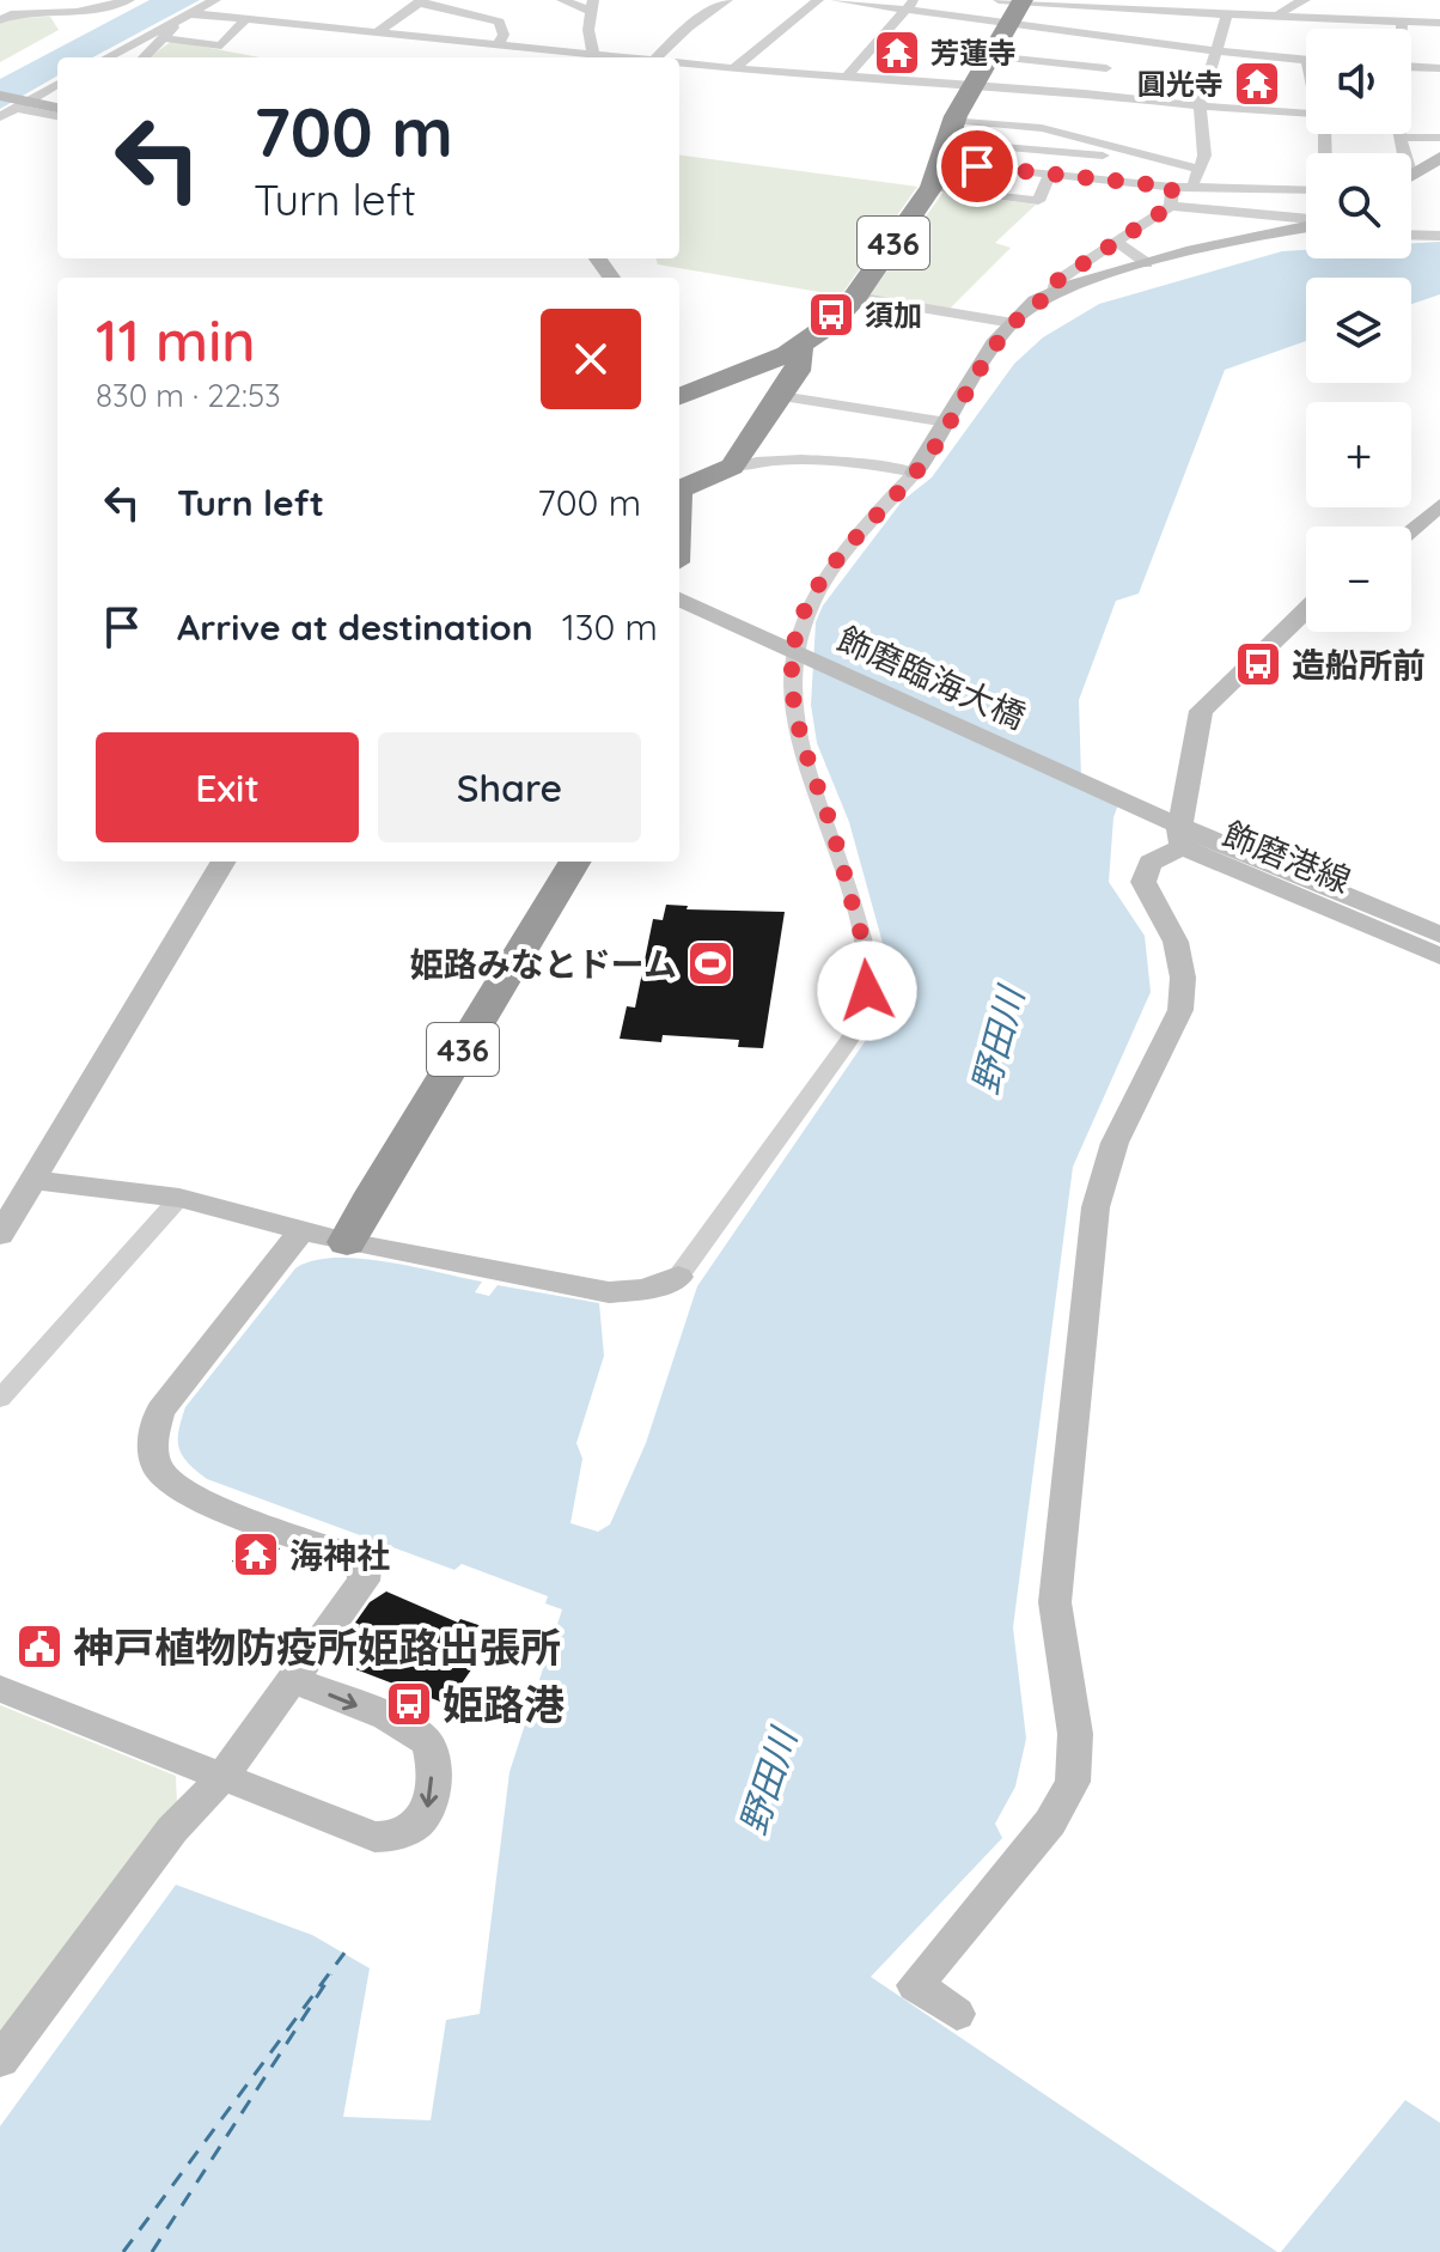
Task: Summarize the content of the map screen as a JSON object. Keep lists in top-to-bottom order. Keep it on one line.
{"streets":{"highway":["436"],"street":["飾磨臨海大橋","飾磨港線"]},"water":["野田川"],"places":{"temple":["芳蓮寺","圓光寺","海神社"],"bus stop":["須加","造船所前","姫路港"],"sports":["姫路みなとドーム"],"public building":["神戸植物防疫所姫路出張所"]},"page":{"map_buttons":["+","−"],"turn":["700 m","Turn left"],"heading":["11 min","830 m · 22:53"],"list":[{"name":"Turn left","value":"700 m"},{"name":"Arrive at destination","value":"130 m"}],"buttons":["Exit","Share"]}}
